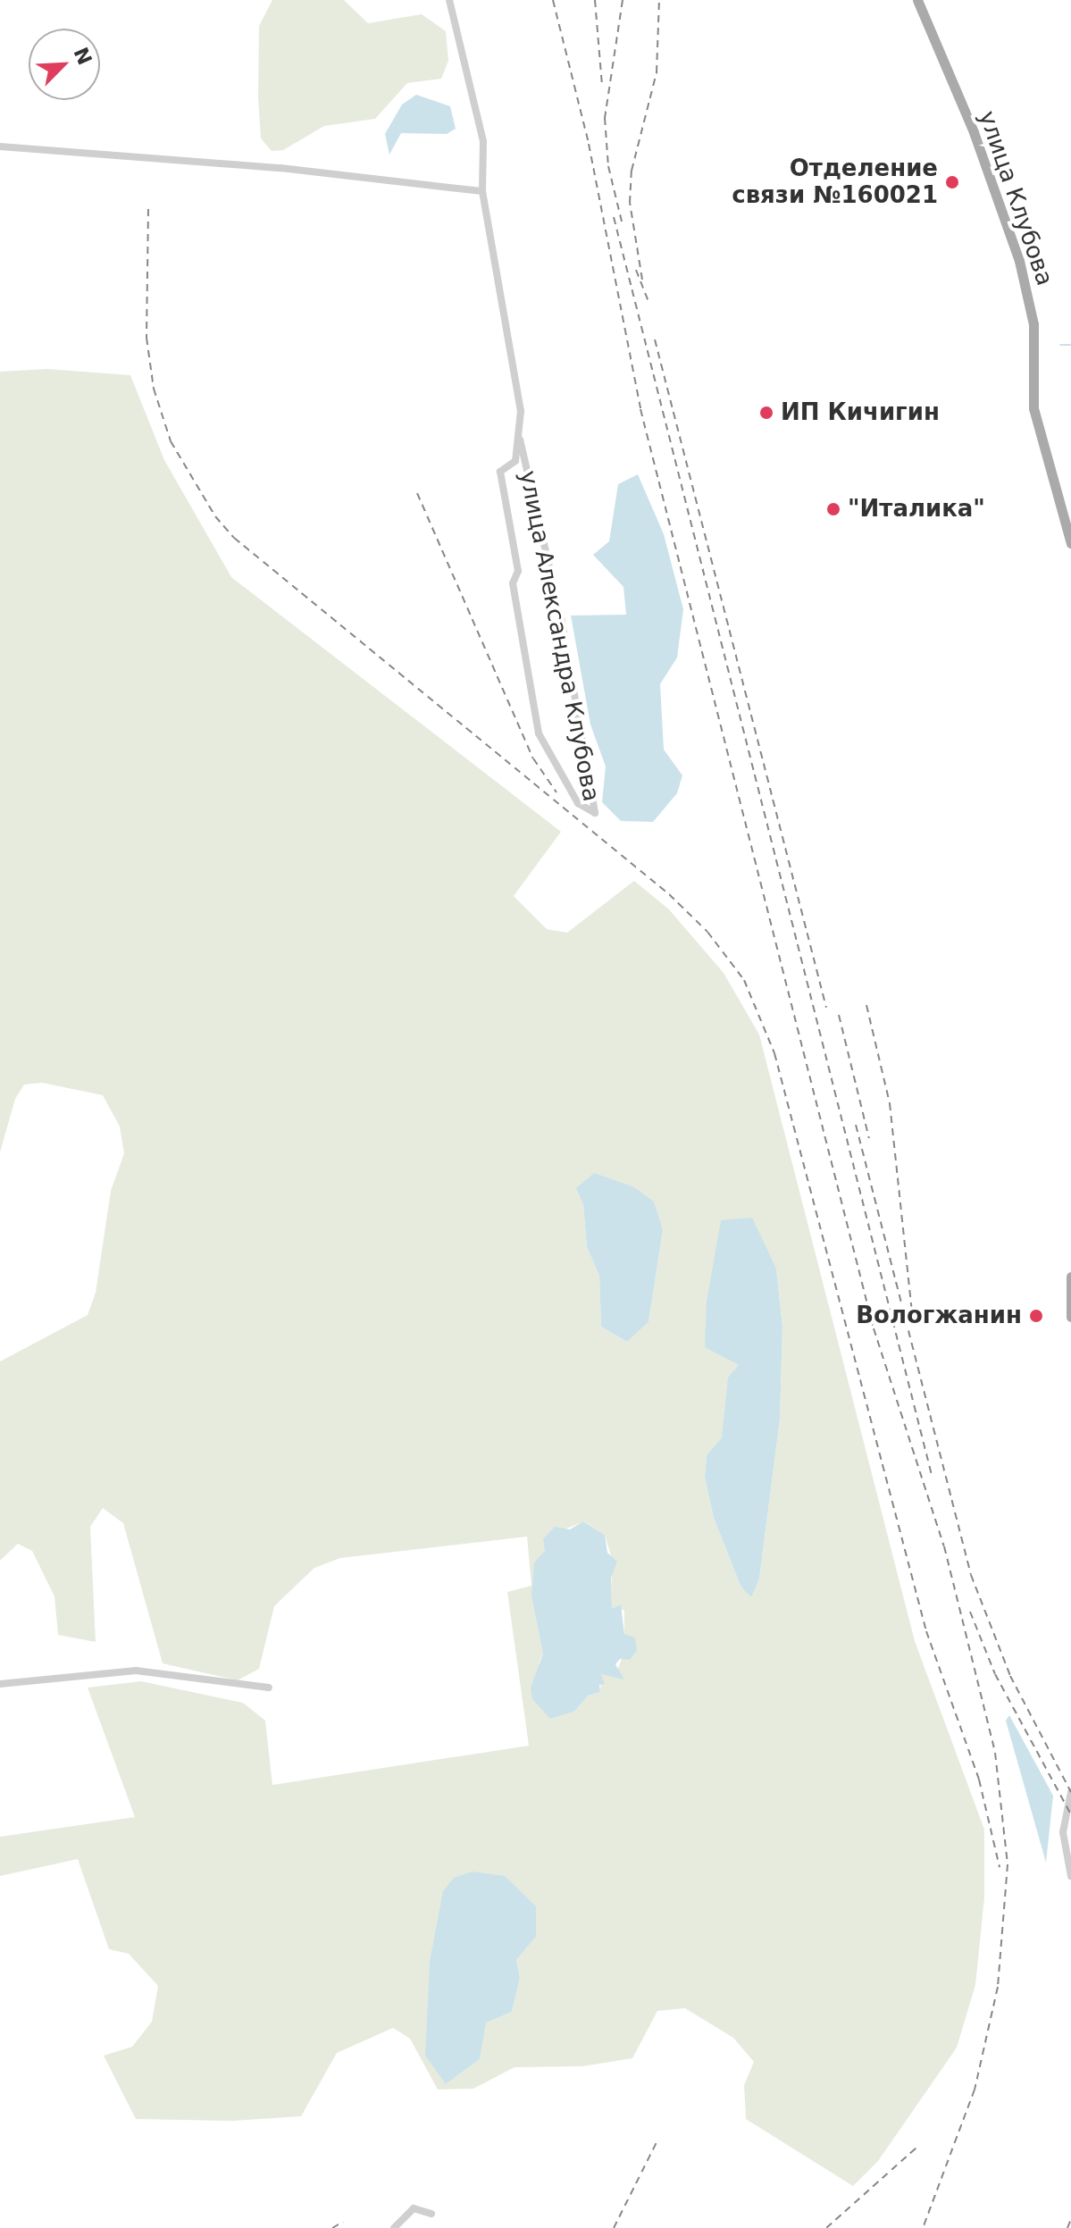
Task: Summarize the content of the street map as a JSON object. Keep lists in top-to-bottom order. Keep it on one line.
{"streets":{"main road":["улица Клубова"],"street":["улица Александра Клубова"]},"places":["Отделение связи №160021","ИП Кичигин","\"Италика\"","Вологжанин"],"north":"top right"}
